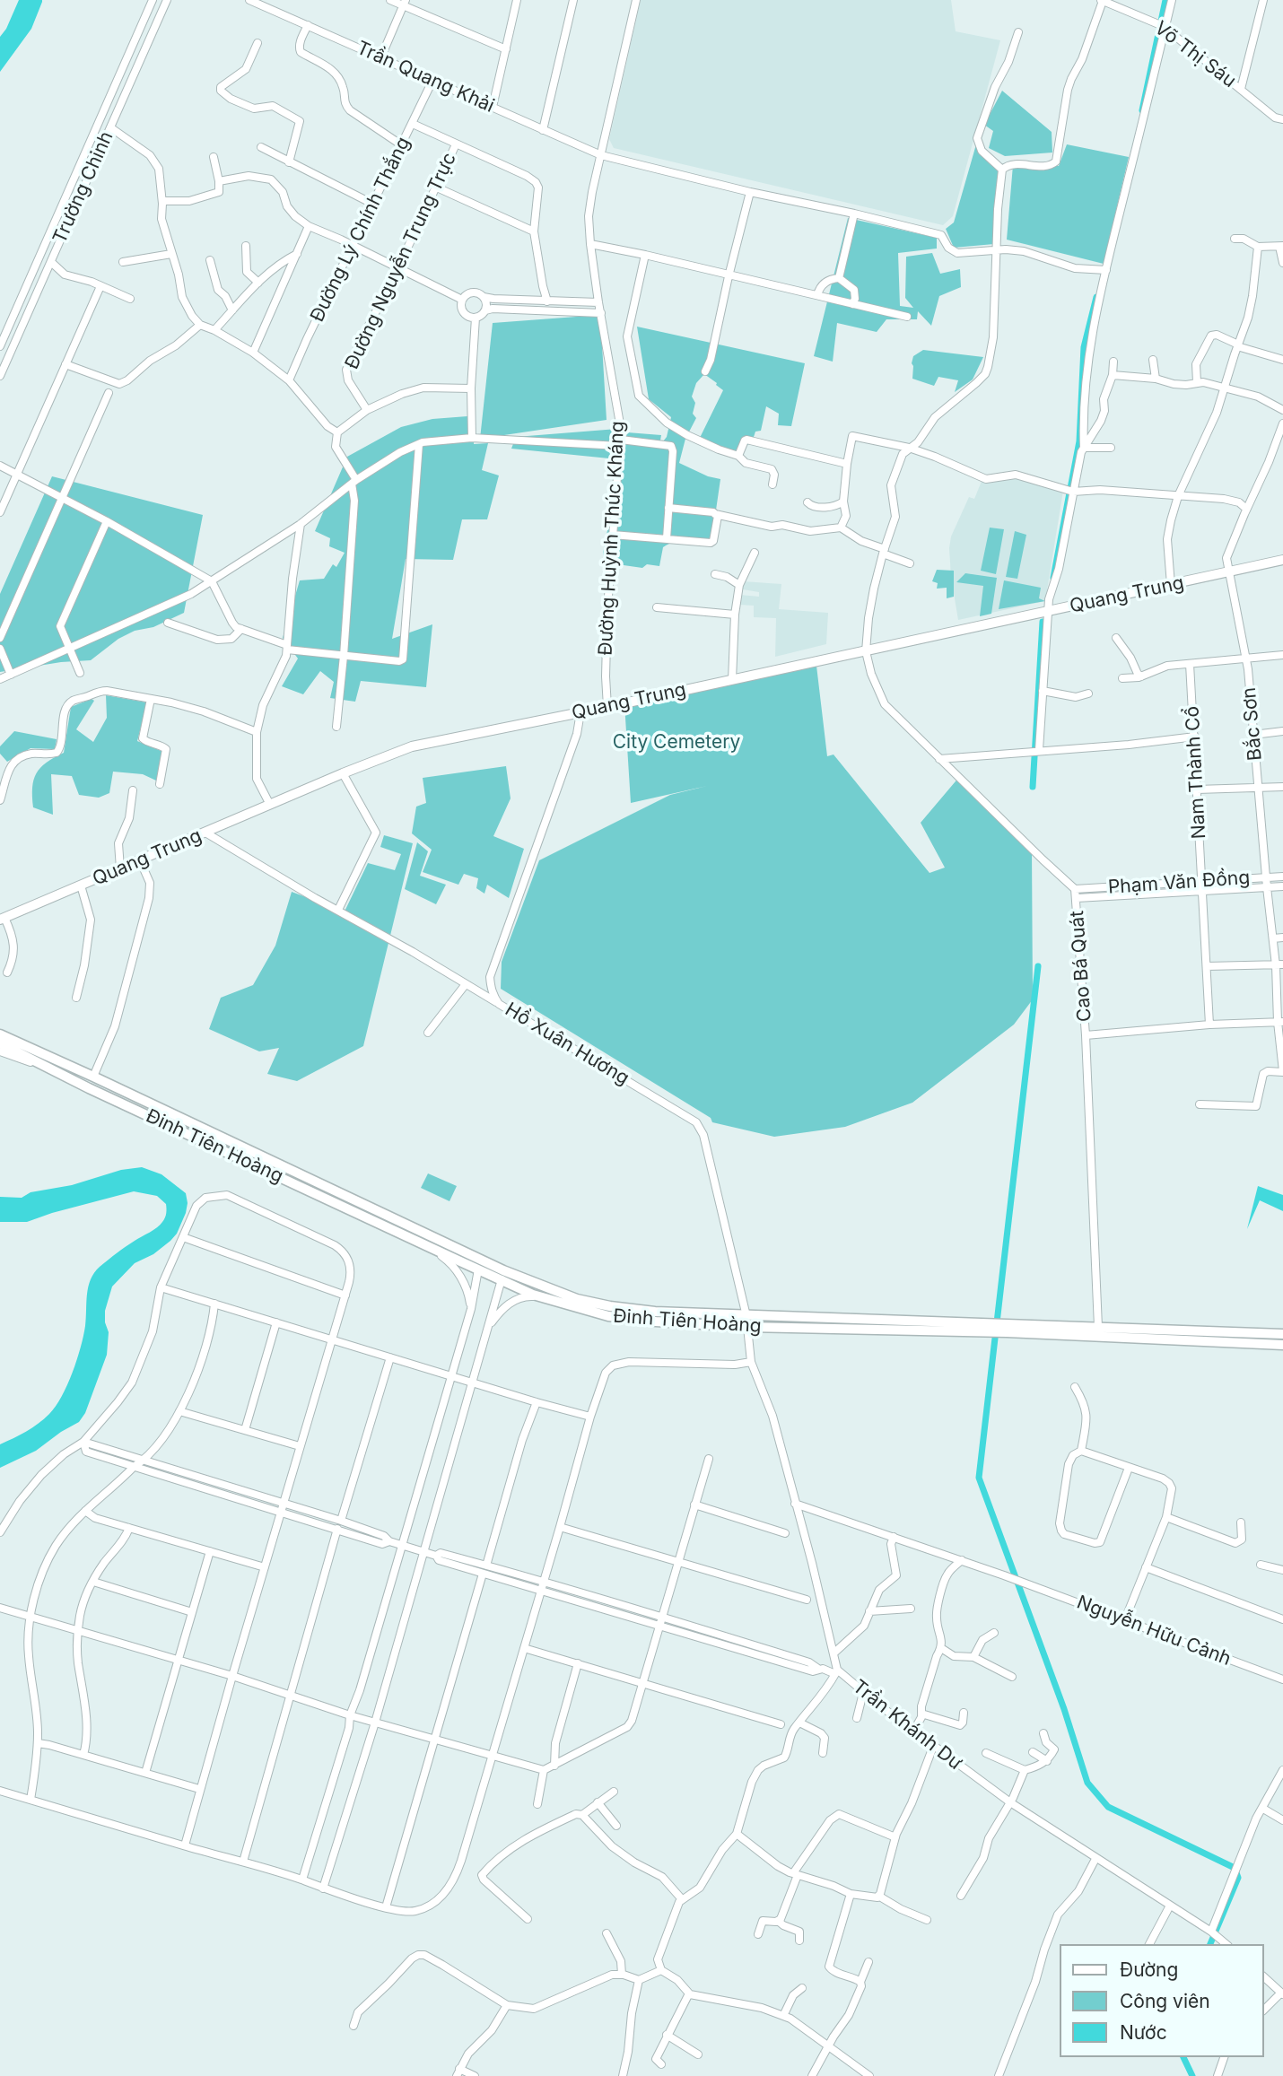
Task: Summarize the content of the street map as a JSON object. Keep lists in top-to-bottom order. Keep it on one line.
{"streets":{"highway":["Đinh Tiên Hoàng"],"main road":["Quang Trung"],"street":["Võ Thị Sáu","Trần Quang Khải","Trường Chinh","Đường Lý Chính Thắng","Đường Nguyễn Trung Trực","Đường Huỳnh Thúc Kháng","Bắc Sơn","Nam Thành Cổ","Phạm Văn Đồng","Cao Bá Quát","Hồ Xuân Hương","Nguyễn Hữu Cảnh","Trần Khánh Dư"]},"crossings":[["Trần Quang Khải","Đường Lý Chính Thắng"],["Trần Quang Khải","Đường Huỳnh Thúc Kháng"],["Đường Huỳnh Thúc Kháng","Quang Trung"],["Quang Trung","Bắc Sơn"],["Quang Trung","Cao Bá Quát"],["Quang Trung","Hồ Xuân Hương"],["Bắc Sơn","Phạm Văn Đồng"],["Nam Thành Cổ","Phạm Văn Đồng"],["Phạm Văn Đồng","Cao Bá Quát"],["Cao Bá Quát","Đinh Tiên Hoàng"],["Hồ Xuân Hương","Đinh Tiên Hoàng"],["Đinh Tiên Hoàng","Trần Khánh Dư"]],"parks":["City Cemetery"],"legend":["Đường","Công viên","Nước"]}
